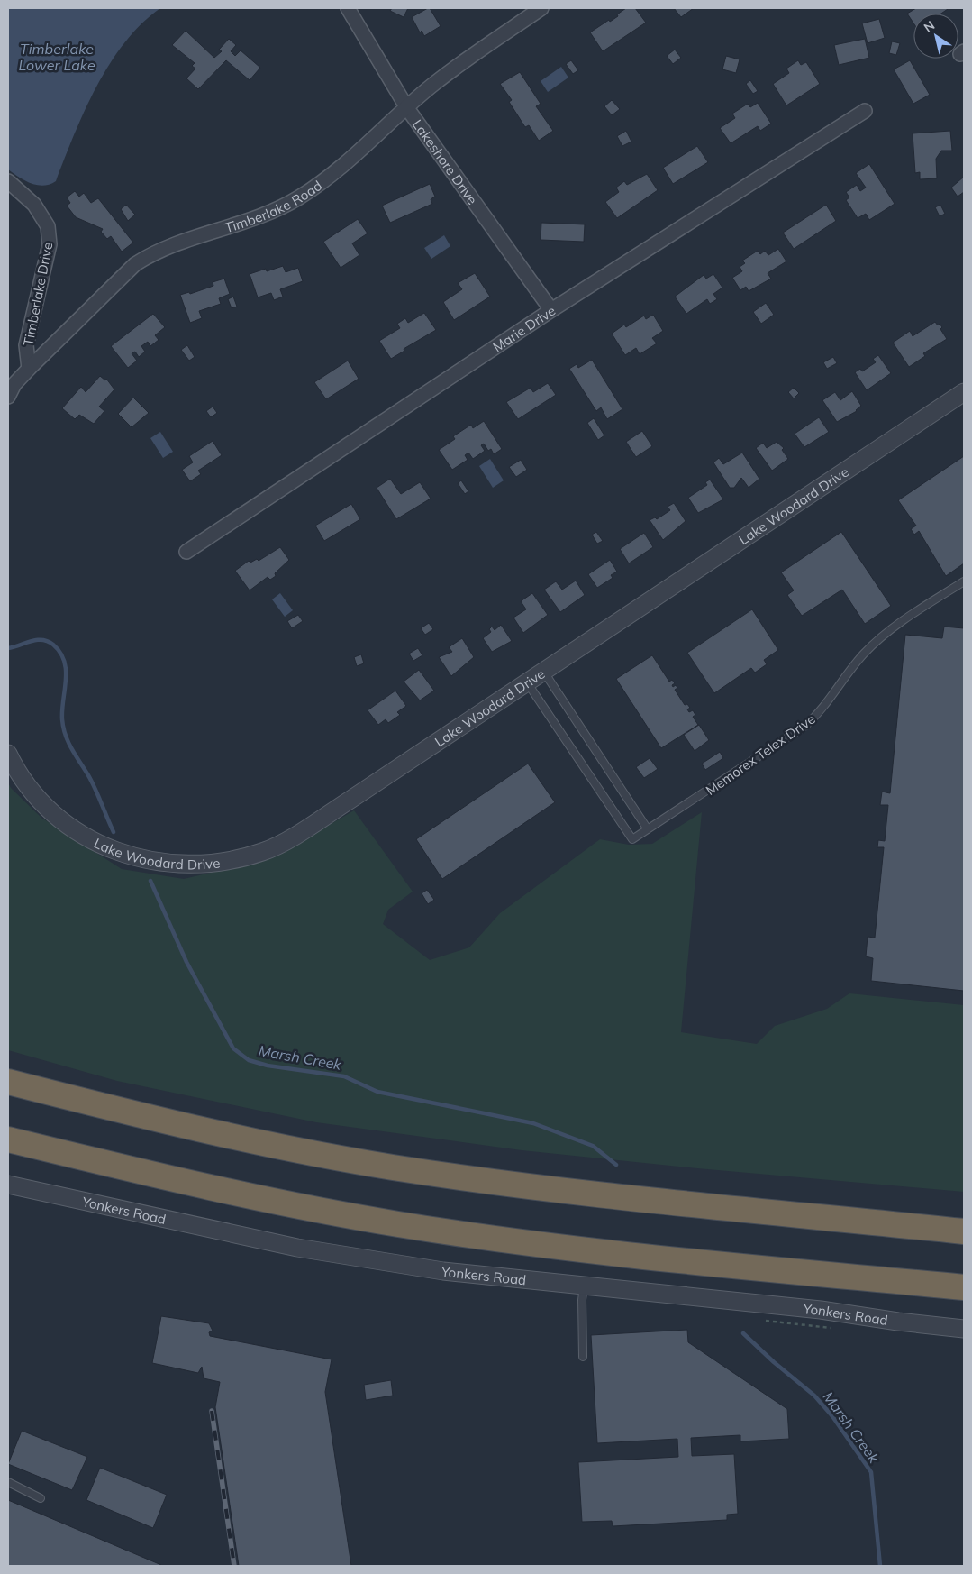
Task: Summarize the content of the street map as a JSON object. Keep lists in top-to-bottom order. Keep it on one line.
{"streets":{"street":["Lakeshore Drive","Timberlake Road","Timberlake Drive","Marie Drive","Lake Woodard Drive","Yonkers Road"],"lane":["Memorex Telex Drive"]},"crossings":[["Lakeshore Drive","Timberlake Road"],["Lakeshore Drive","Marie Drive"],["Timberlake Road","Timberlake Drive"],["Lake Woodard Drive","Memorex Telex Drive"]],"water":["Timberlake Lower Lake","Marsh Creek"],"north":"top left"}
